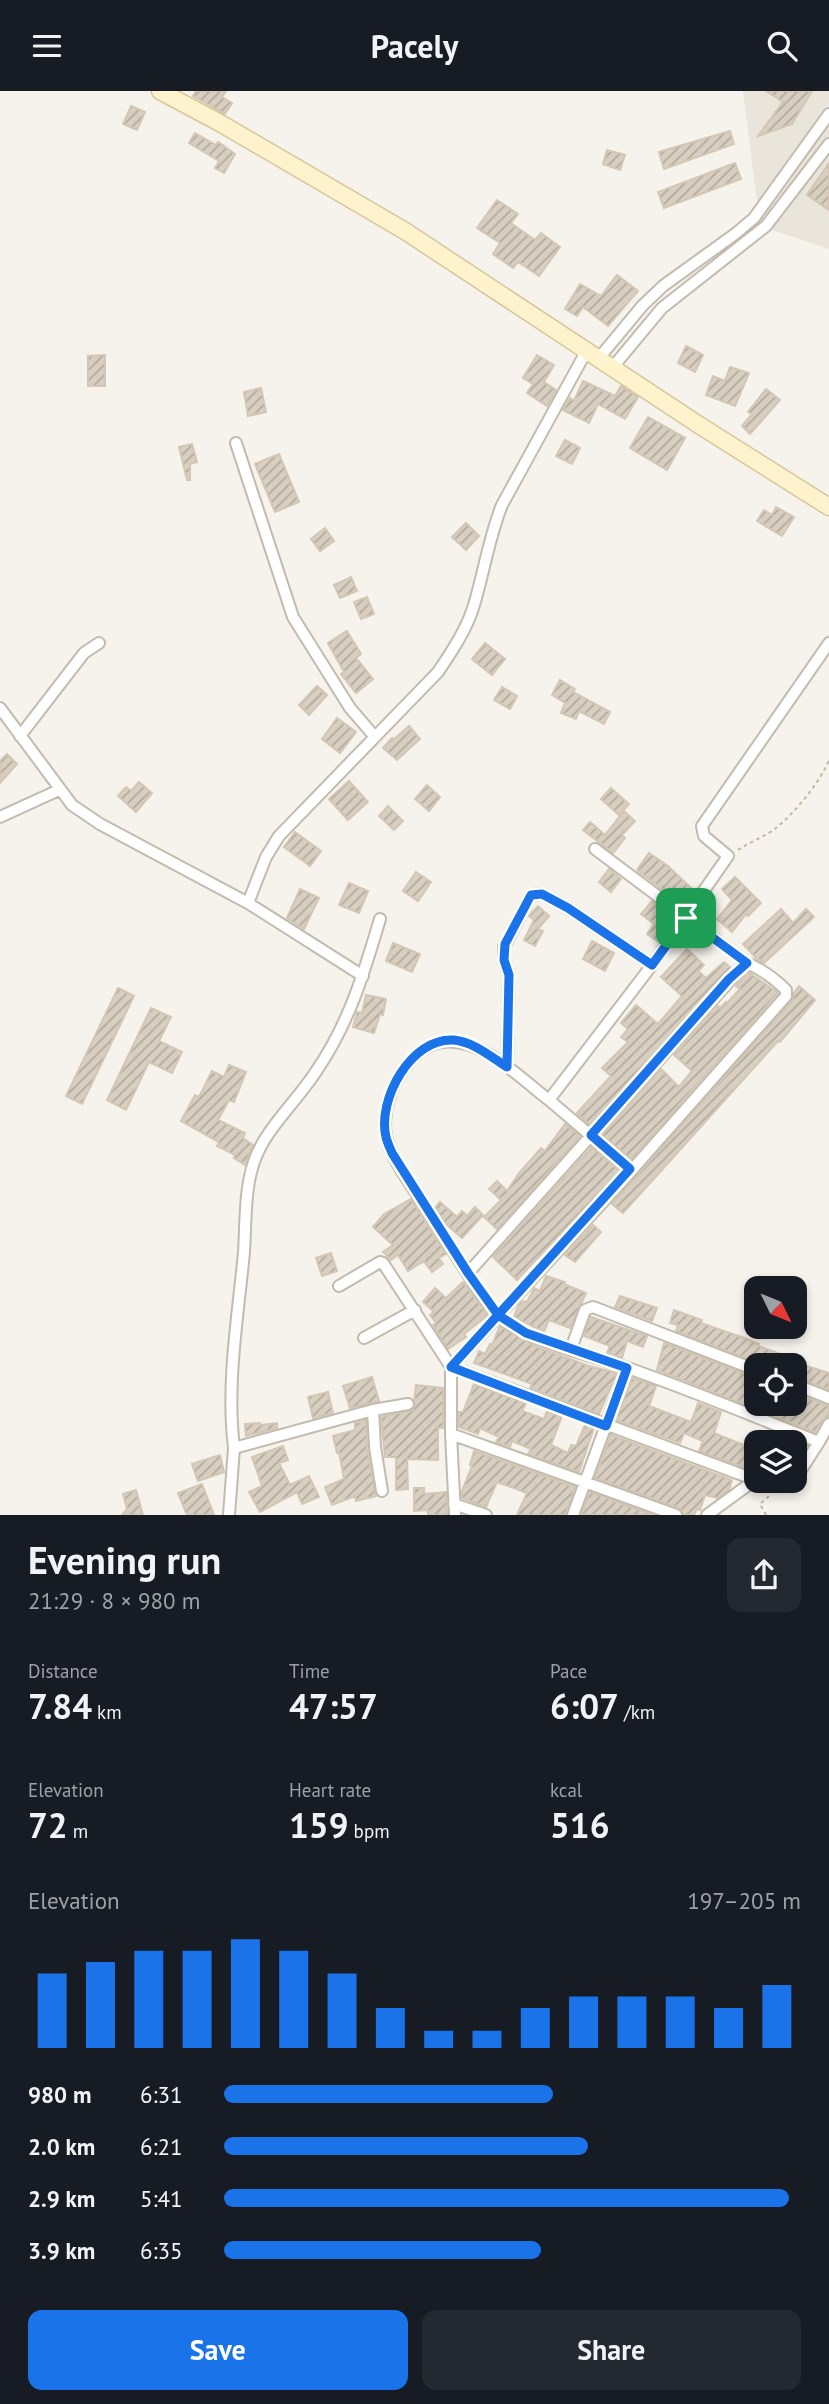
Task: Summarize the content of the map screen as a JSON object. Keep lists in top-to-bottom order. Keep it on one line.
{"north":"bottom right","page":{"header":"Pacely","heading":["Evening run","21:29 · 8 × 980 m"],"stats":[["Distance","7.84 km"],["Time","47:57"],["Pace","6:07 /km"],["Elevation","72 m"],["Heart rate","159 bpm"],["kcal","516"]],"chart":["Elevation","197–205 m"],"list":[{"name":"980 m","note":"6:31"},{"name":"2.0 km","note":"6:21"},{"name":"2.9 km","note":"5:41"},{"name":"3.9 km","note":"6:35"}],"buttons":["Save","Share"]}}
